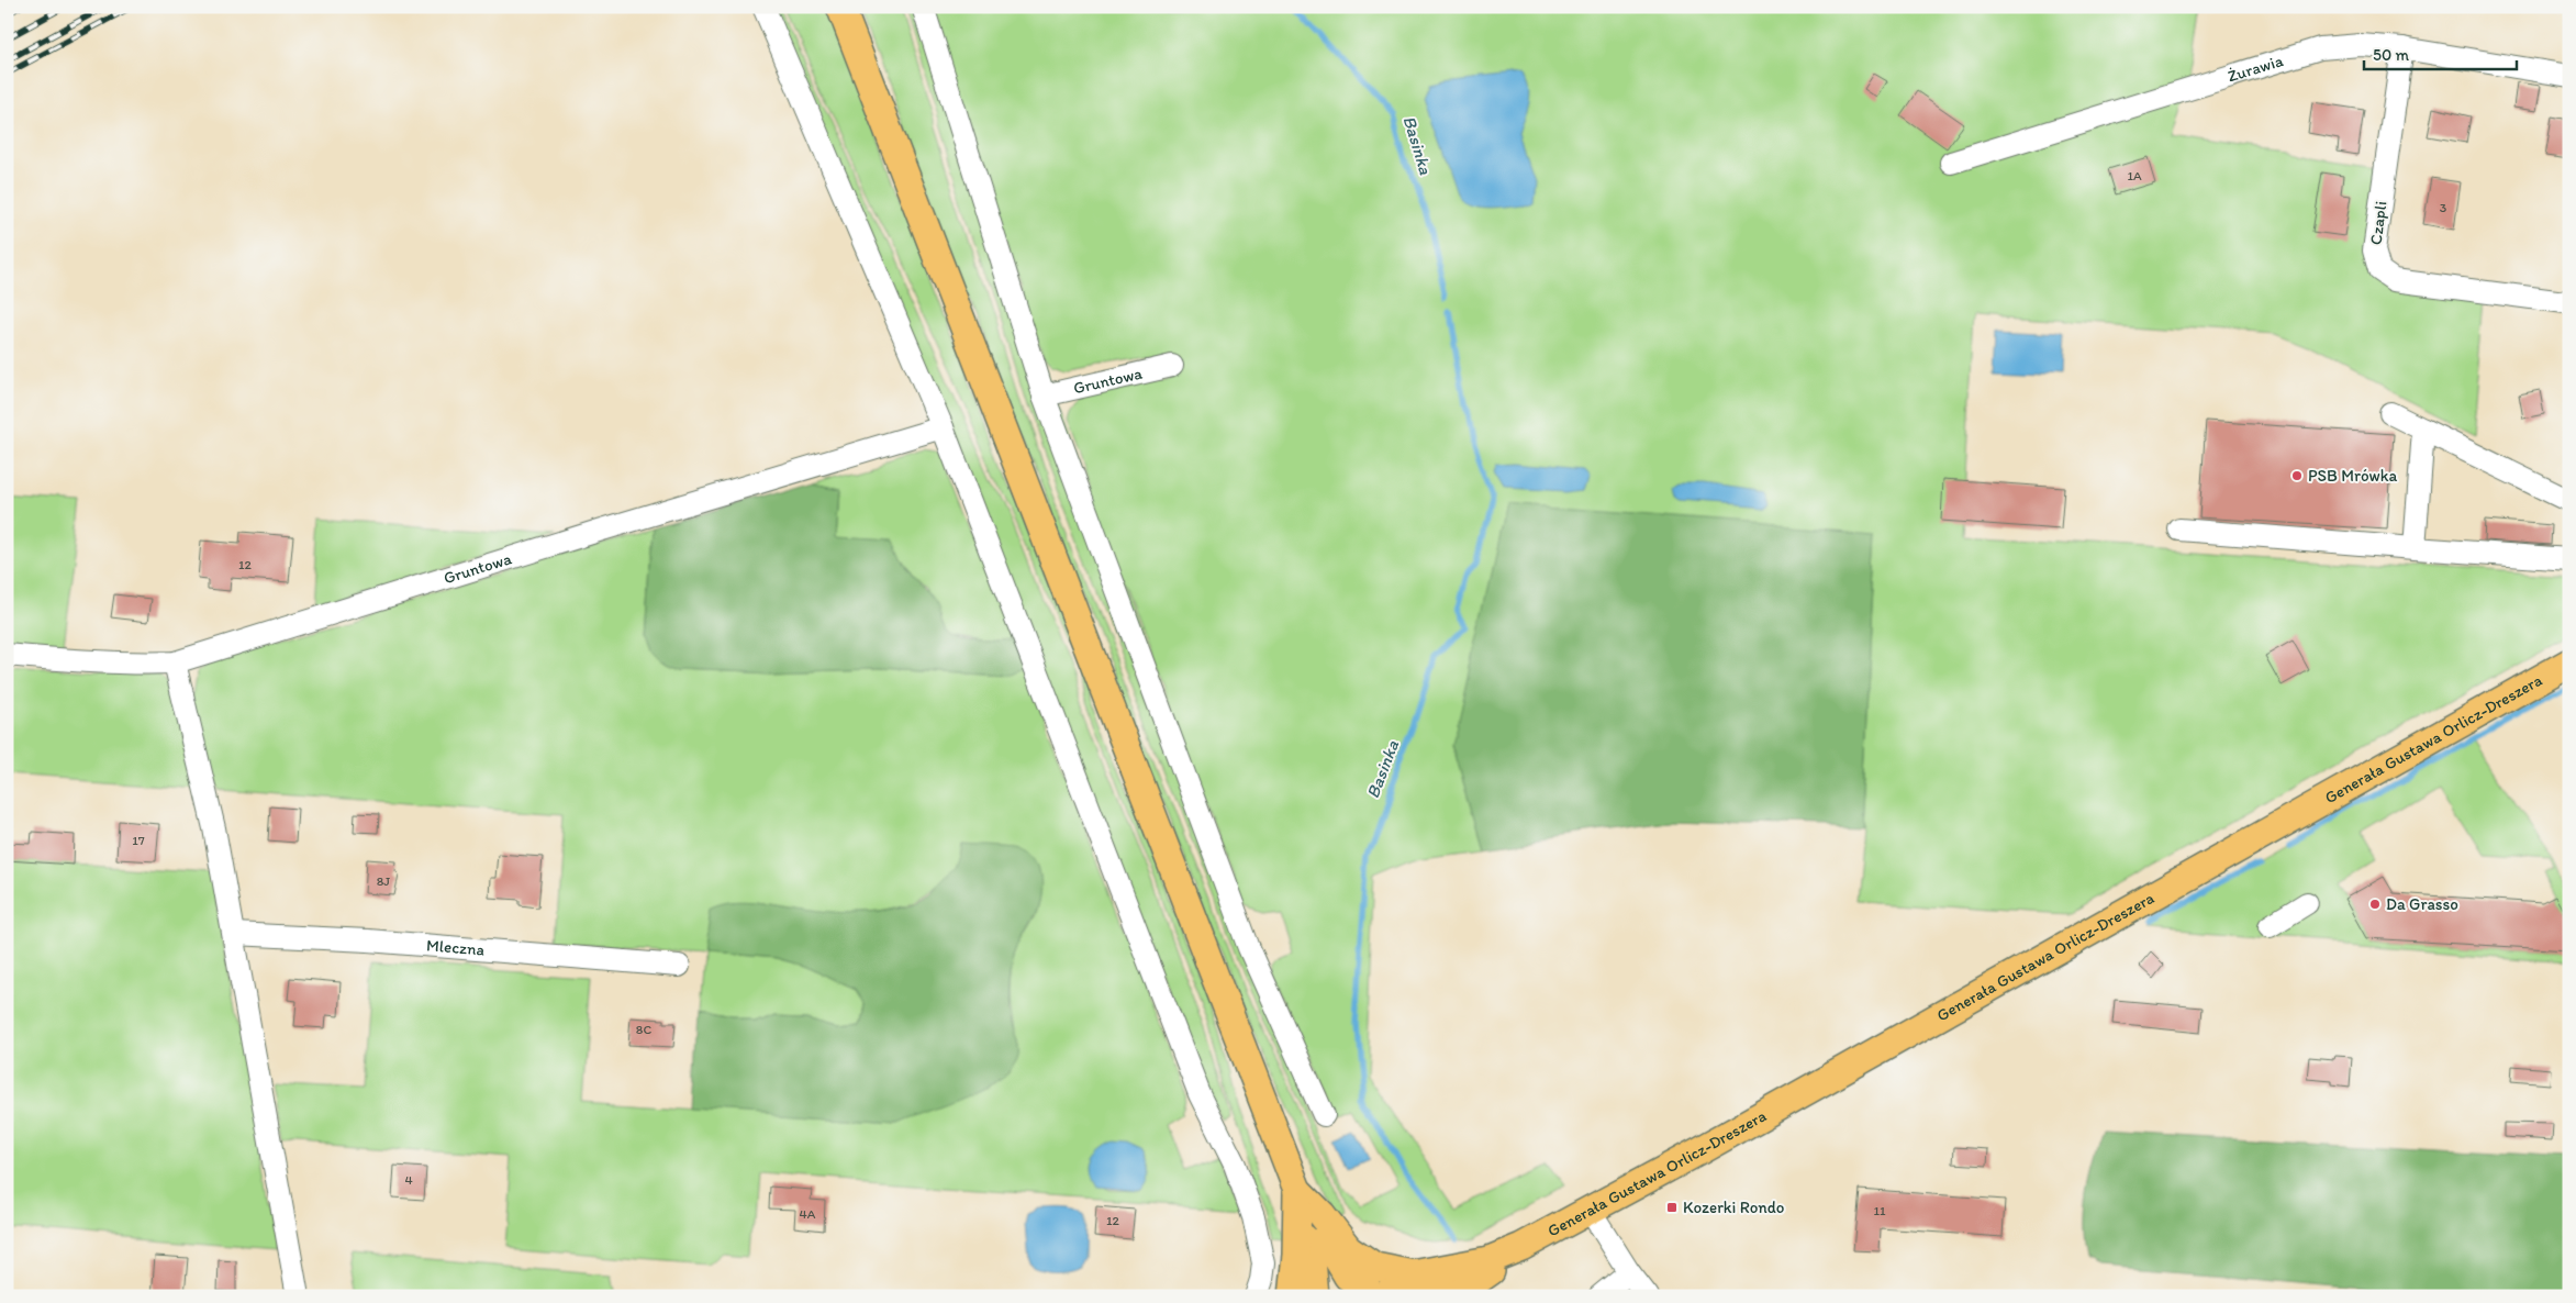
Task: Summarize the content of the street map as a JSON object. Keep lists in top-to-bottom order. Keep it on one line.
{"streets":{"main road":["Generała Gustawa Orlicz-Dreszera"],"street":["Żurawia","Czapli","Gruntowa","Mleczna"]},"crossings":[["Żurawia","Czapli"]],"water":["Basinka"],"places":{"other":["PSB Mrówka","Da Grasso"],"transit":["Kozerki Rondo"]},"house_numbers":["1A","3","12","17","8J","8C","4","11","4A","12"],"scale_bar":"50 m"}
